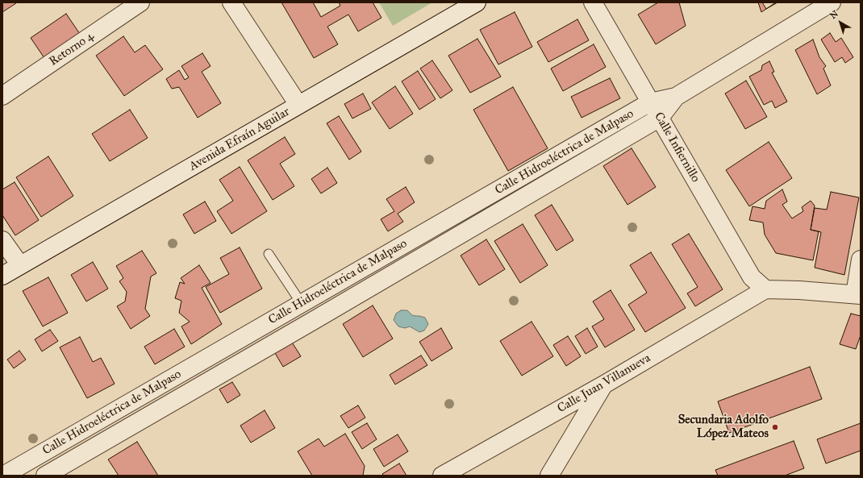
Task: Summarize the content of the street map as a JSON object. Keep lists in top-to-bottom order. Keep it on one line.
{"streets":{"street":["Retorno 4","Avenida Efraín Aguilar","Calle Infiernillo","Calle Hidroeléctrica de Malpaso","Calle Juan Villanueva"]},"crossings":[["Calle Infiernillo","Calle Hidroeléctrica de Malpaso"],["Calle Infiernillo","Calle Juan Villanueva"]],"places":["Secundaria Adolfo López Mateos"],"north":"top left"}
